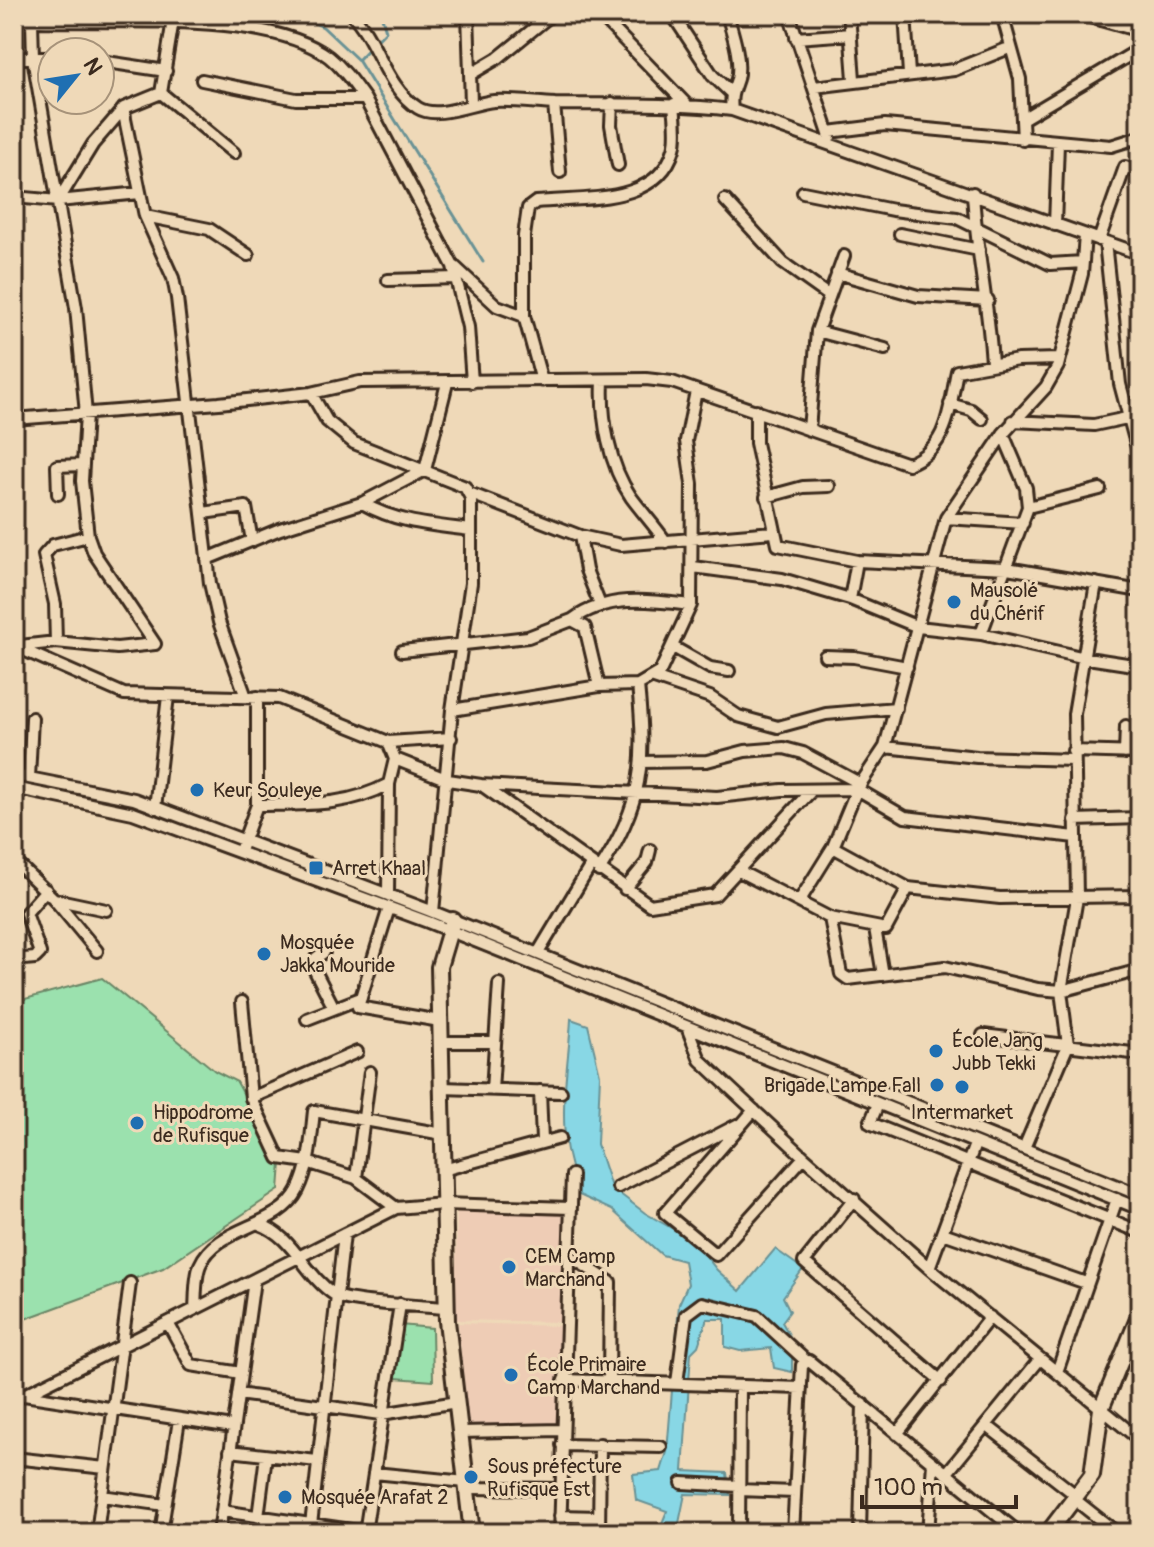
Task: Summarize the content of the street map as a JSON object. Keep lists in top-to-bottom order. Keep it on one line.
{"places":{"other":["Mausolé du Chérif","Keur Souleye","Mosquée Jakka Mouride","École Jang Jubb Tekki","Brigade Lampe Fall","Intermarket","Hippodrome de Rufisque","CEM Camp Marchand","École Primaire Camp Marchand","Sous préfecture Rufisque Est","Mosquée Arafat 2"],"transit":["Arret Khaal"]},"scale_bar":"100 m","north":"top right"}
